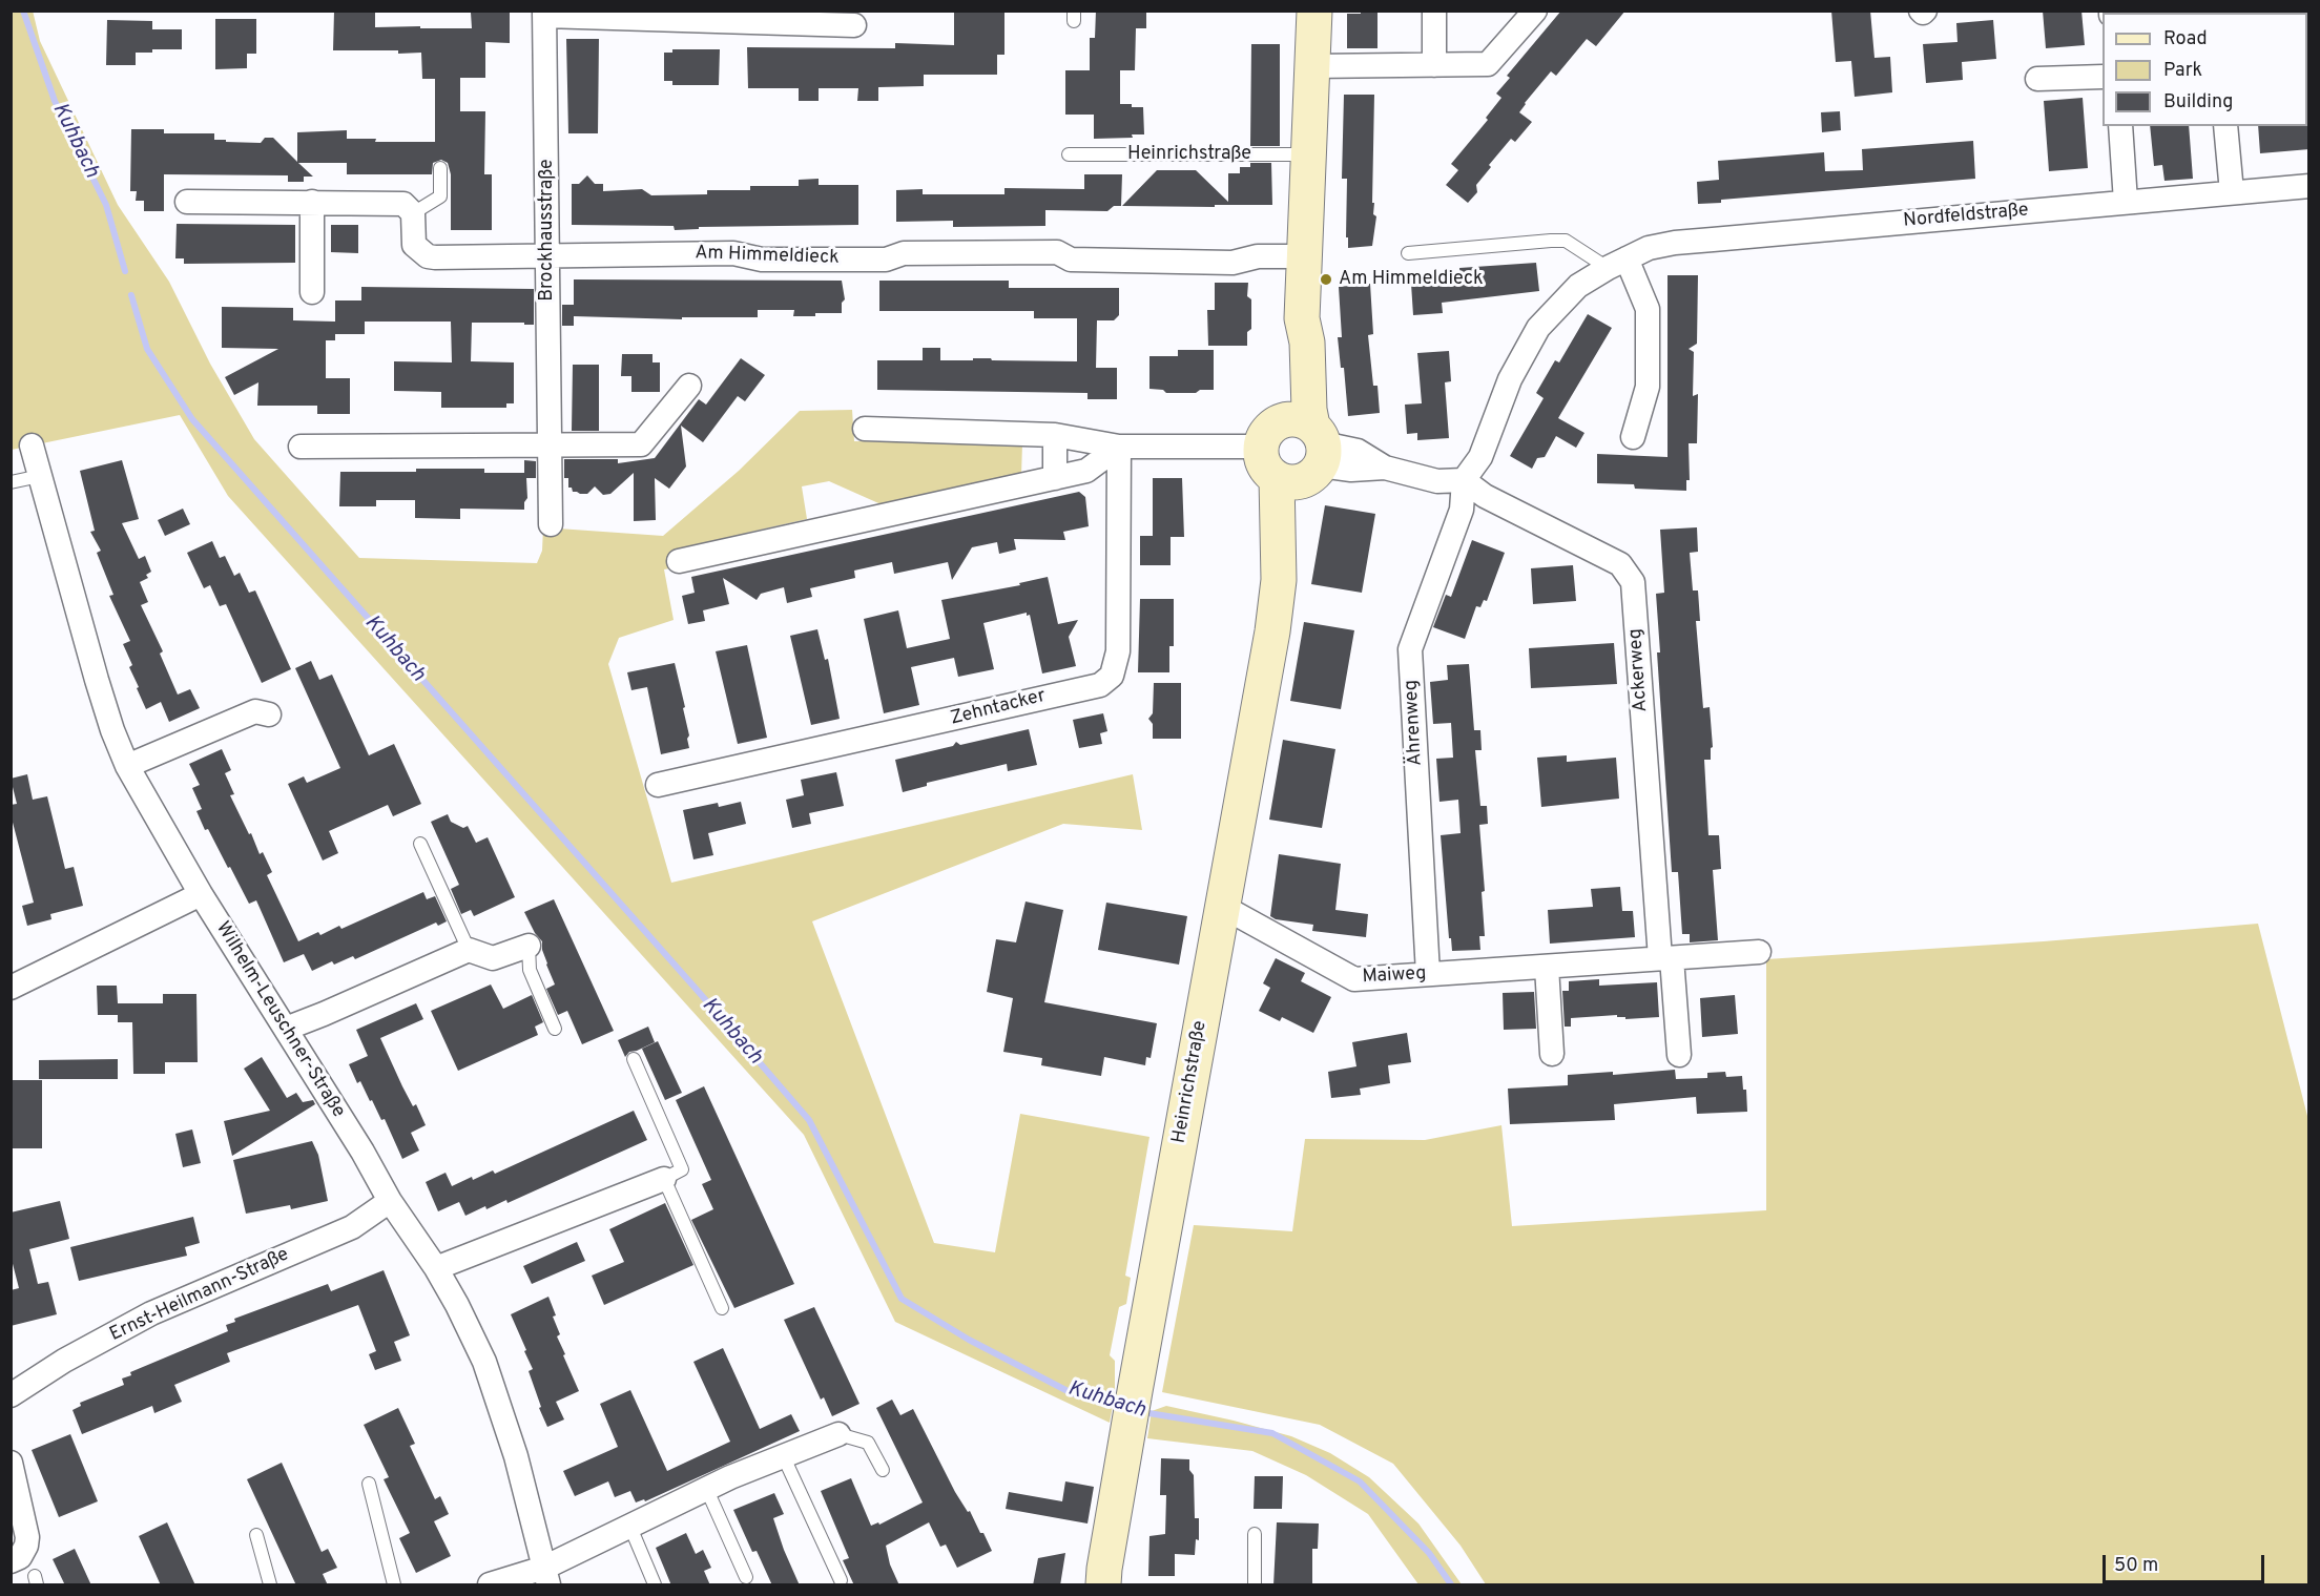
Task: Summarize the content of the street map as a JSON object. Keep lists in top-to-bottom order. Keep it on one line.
{"streets":{"street":["Heinrichstraße","Nordfeldstraße","Brockhausstraße","Am Himmeldieck","Ackerweg","Zehntacker","Ährenweg","Maiweg","Wilhelm-Leuschner-Straße","Ernst-Heilmann-Straße"]},"crossings":[["Heinrichstraße","Am Himmeldieck"],["Heinrichstraße","Maiweg"],["Nordfeldstraße","Ackerweg"],["Nordfeldstraße","Ährenweg"],["Brockhausstraße","Am Himmeldieck"],["Ackerweg","Ährenweg"],["Ackerweg","Maiweg"],["Ährenweg","Maiweg"],["Wilhelm-Leuschner-Straße","Ernst-Heilmann-Straße"]],"water":["Kuhbach"],"places":["Am Himmeldieck"],"legend":["Road","Park","Building"],"scale_bar":"50 m"}
